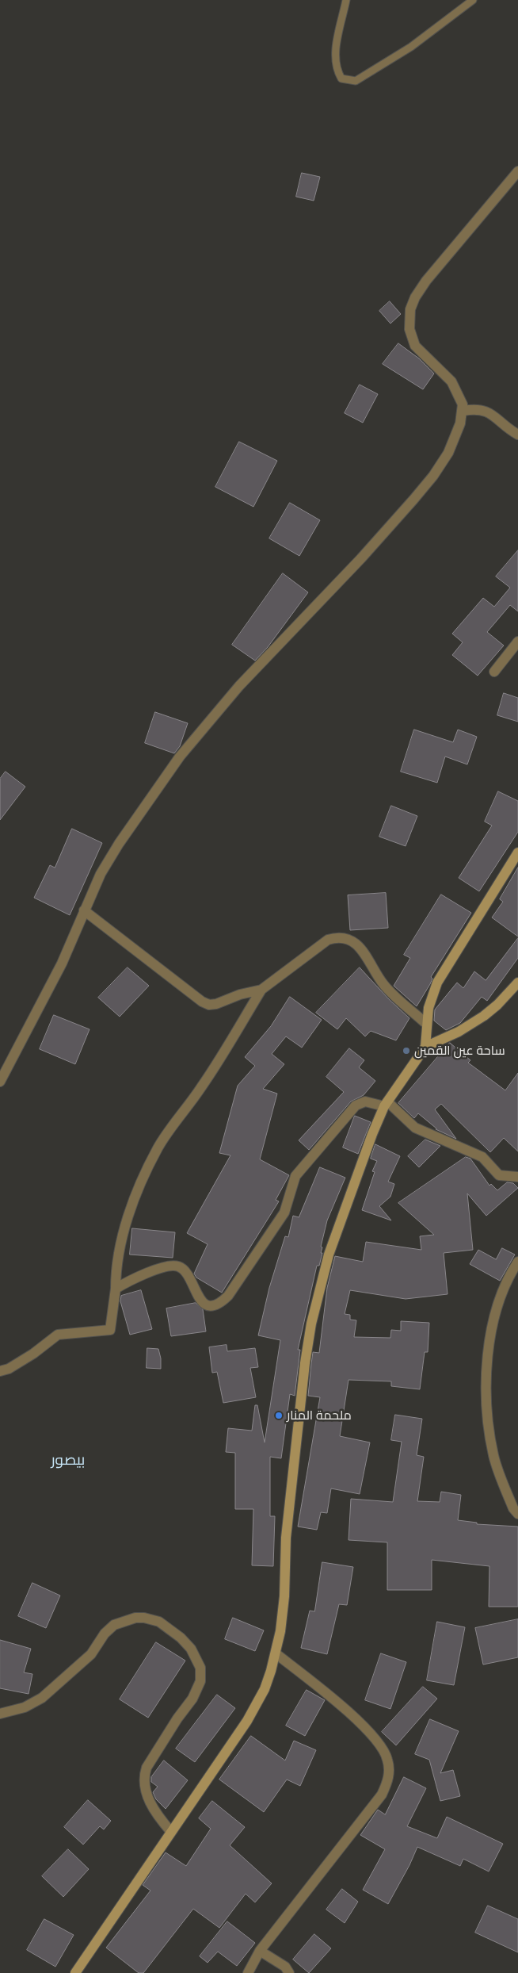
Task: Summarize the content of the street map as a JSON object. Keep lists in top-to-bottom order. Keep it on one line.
{"districts":["بيصور"],"places":["ساحة عين القمين","ملحمة المنار"]}
